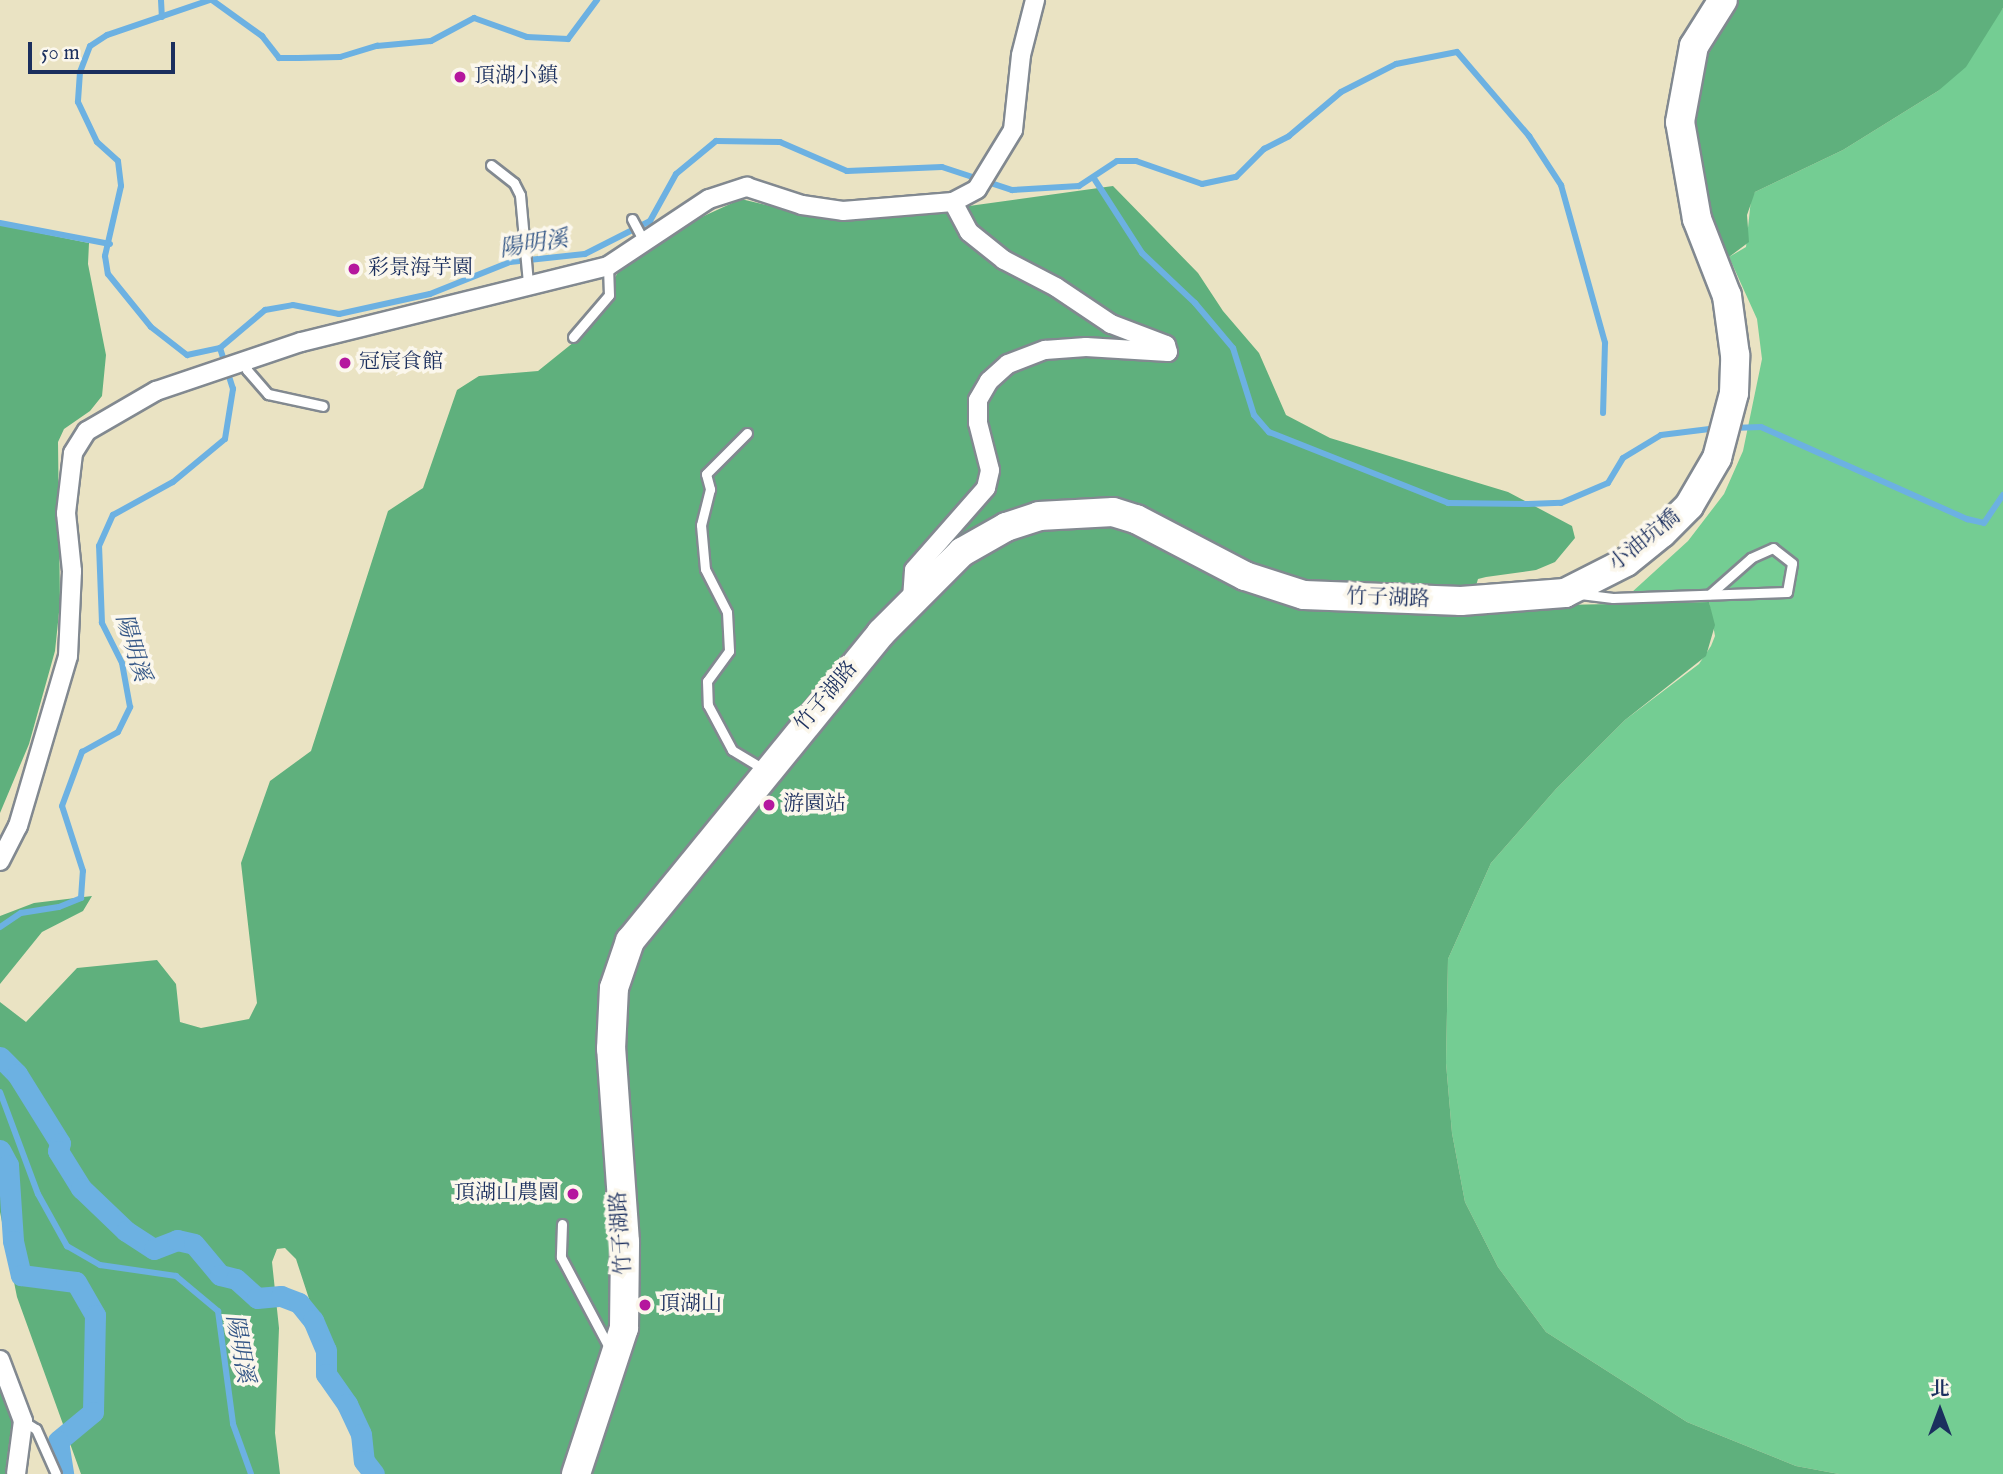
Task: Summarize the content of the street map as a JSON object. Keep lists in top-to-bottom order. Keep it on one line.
{"streets":{"main road":["小油坑橋","竹子湖路"]},"crossings":[["小油坑橋","竹子湖路"]],"water":["陽明溪"],"places":["頂湖小鎮","彩景海芋園","冠宸食館","游園站","頂湖山農園","頂湖山"],"scale_bar":"50 m","north":"top"}
